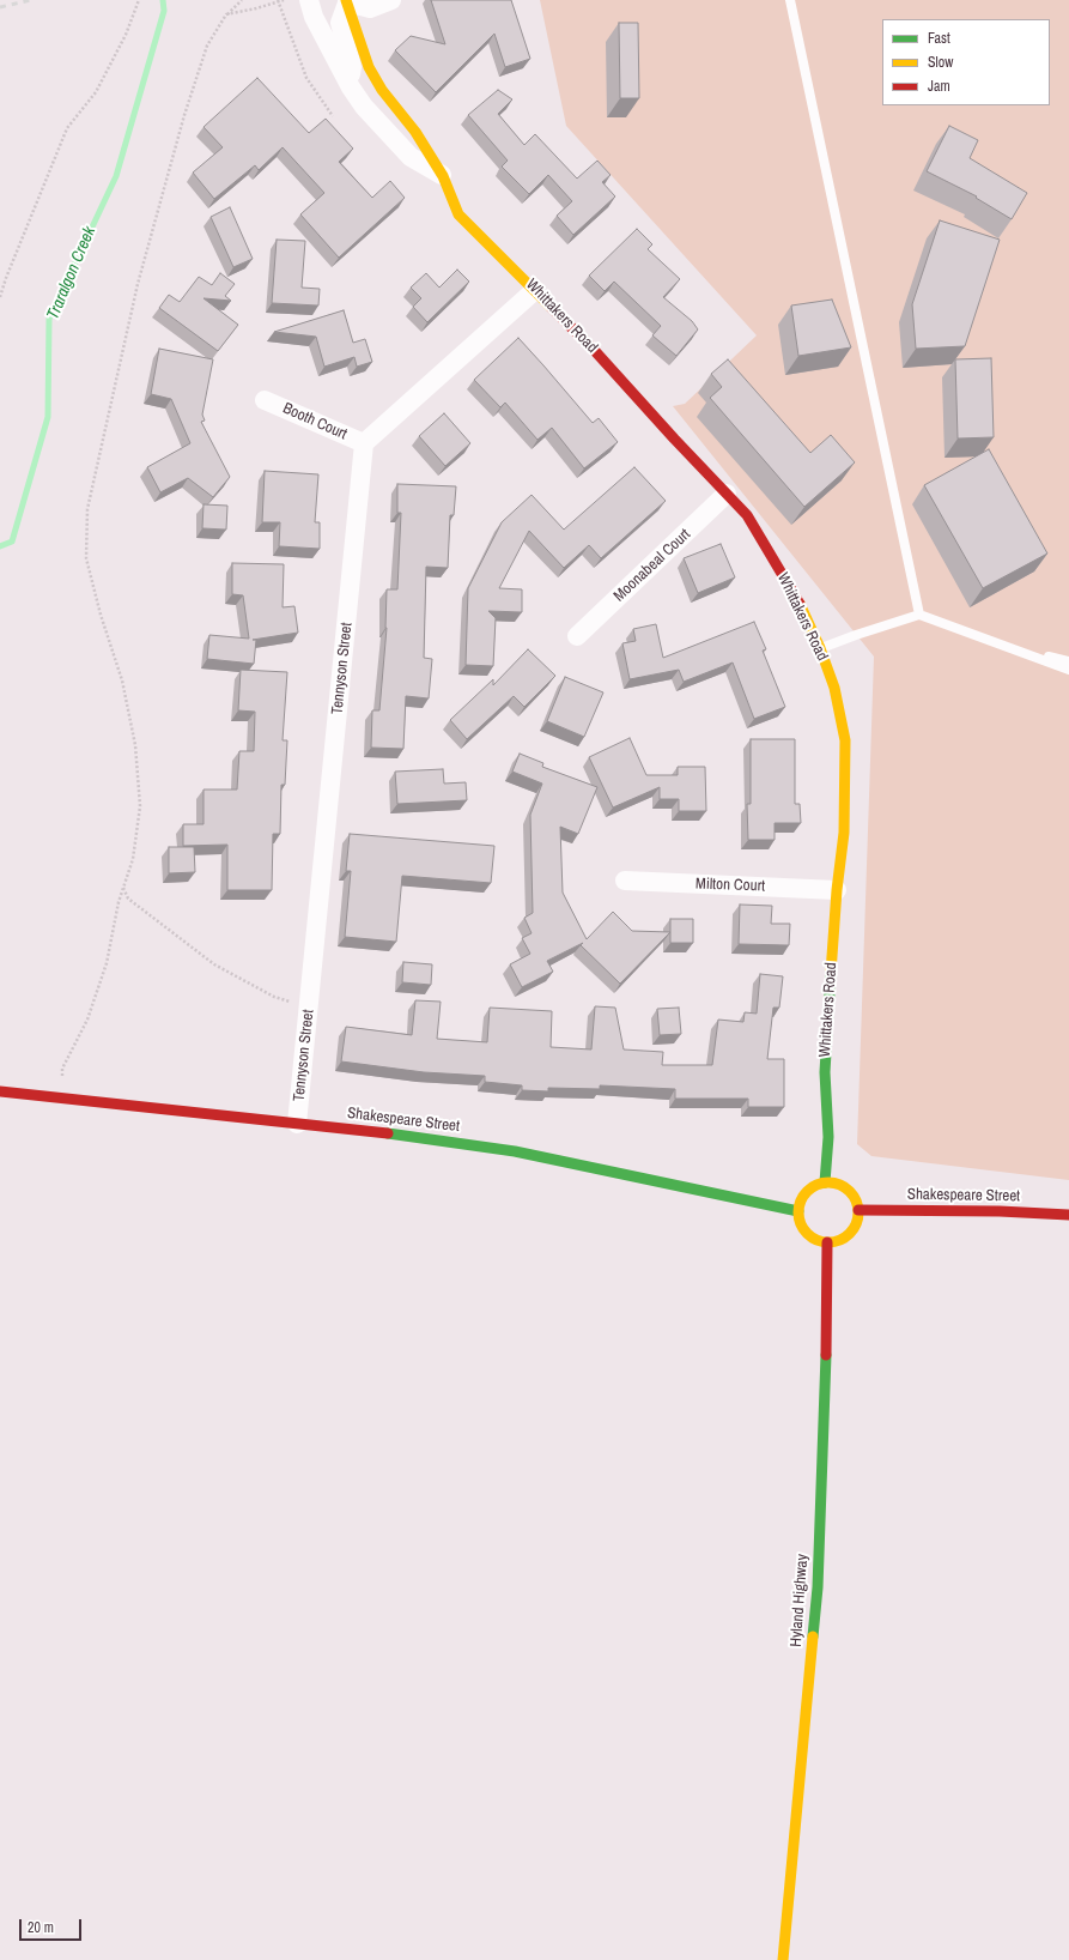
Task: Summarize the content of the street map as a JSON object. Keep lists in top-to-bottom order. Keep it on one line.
{"streets":{"main road":["Whittakers Road","Shakespeare Street","Hyland Highway"],"street":["Booth Court","Moonabeal Court","Tennyson Street","Milton Court"]},"crossings":[["Whittakers Road","Moonabeal Court"],["Whittakers Road","Milton Court"],["Whittakers Road","Shakespeare Street"],["Whittakers Road","Hyland Highway"],["Booth Court","Tennyson Street"],["Tennyson Street","Shakespeare Street"],["Shakespeare Street","Hyland Highway"]],"water":["Traralgon Creek"],"legend":["Fast","Slow","Jam"],"scale_bar":"20 m"}
